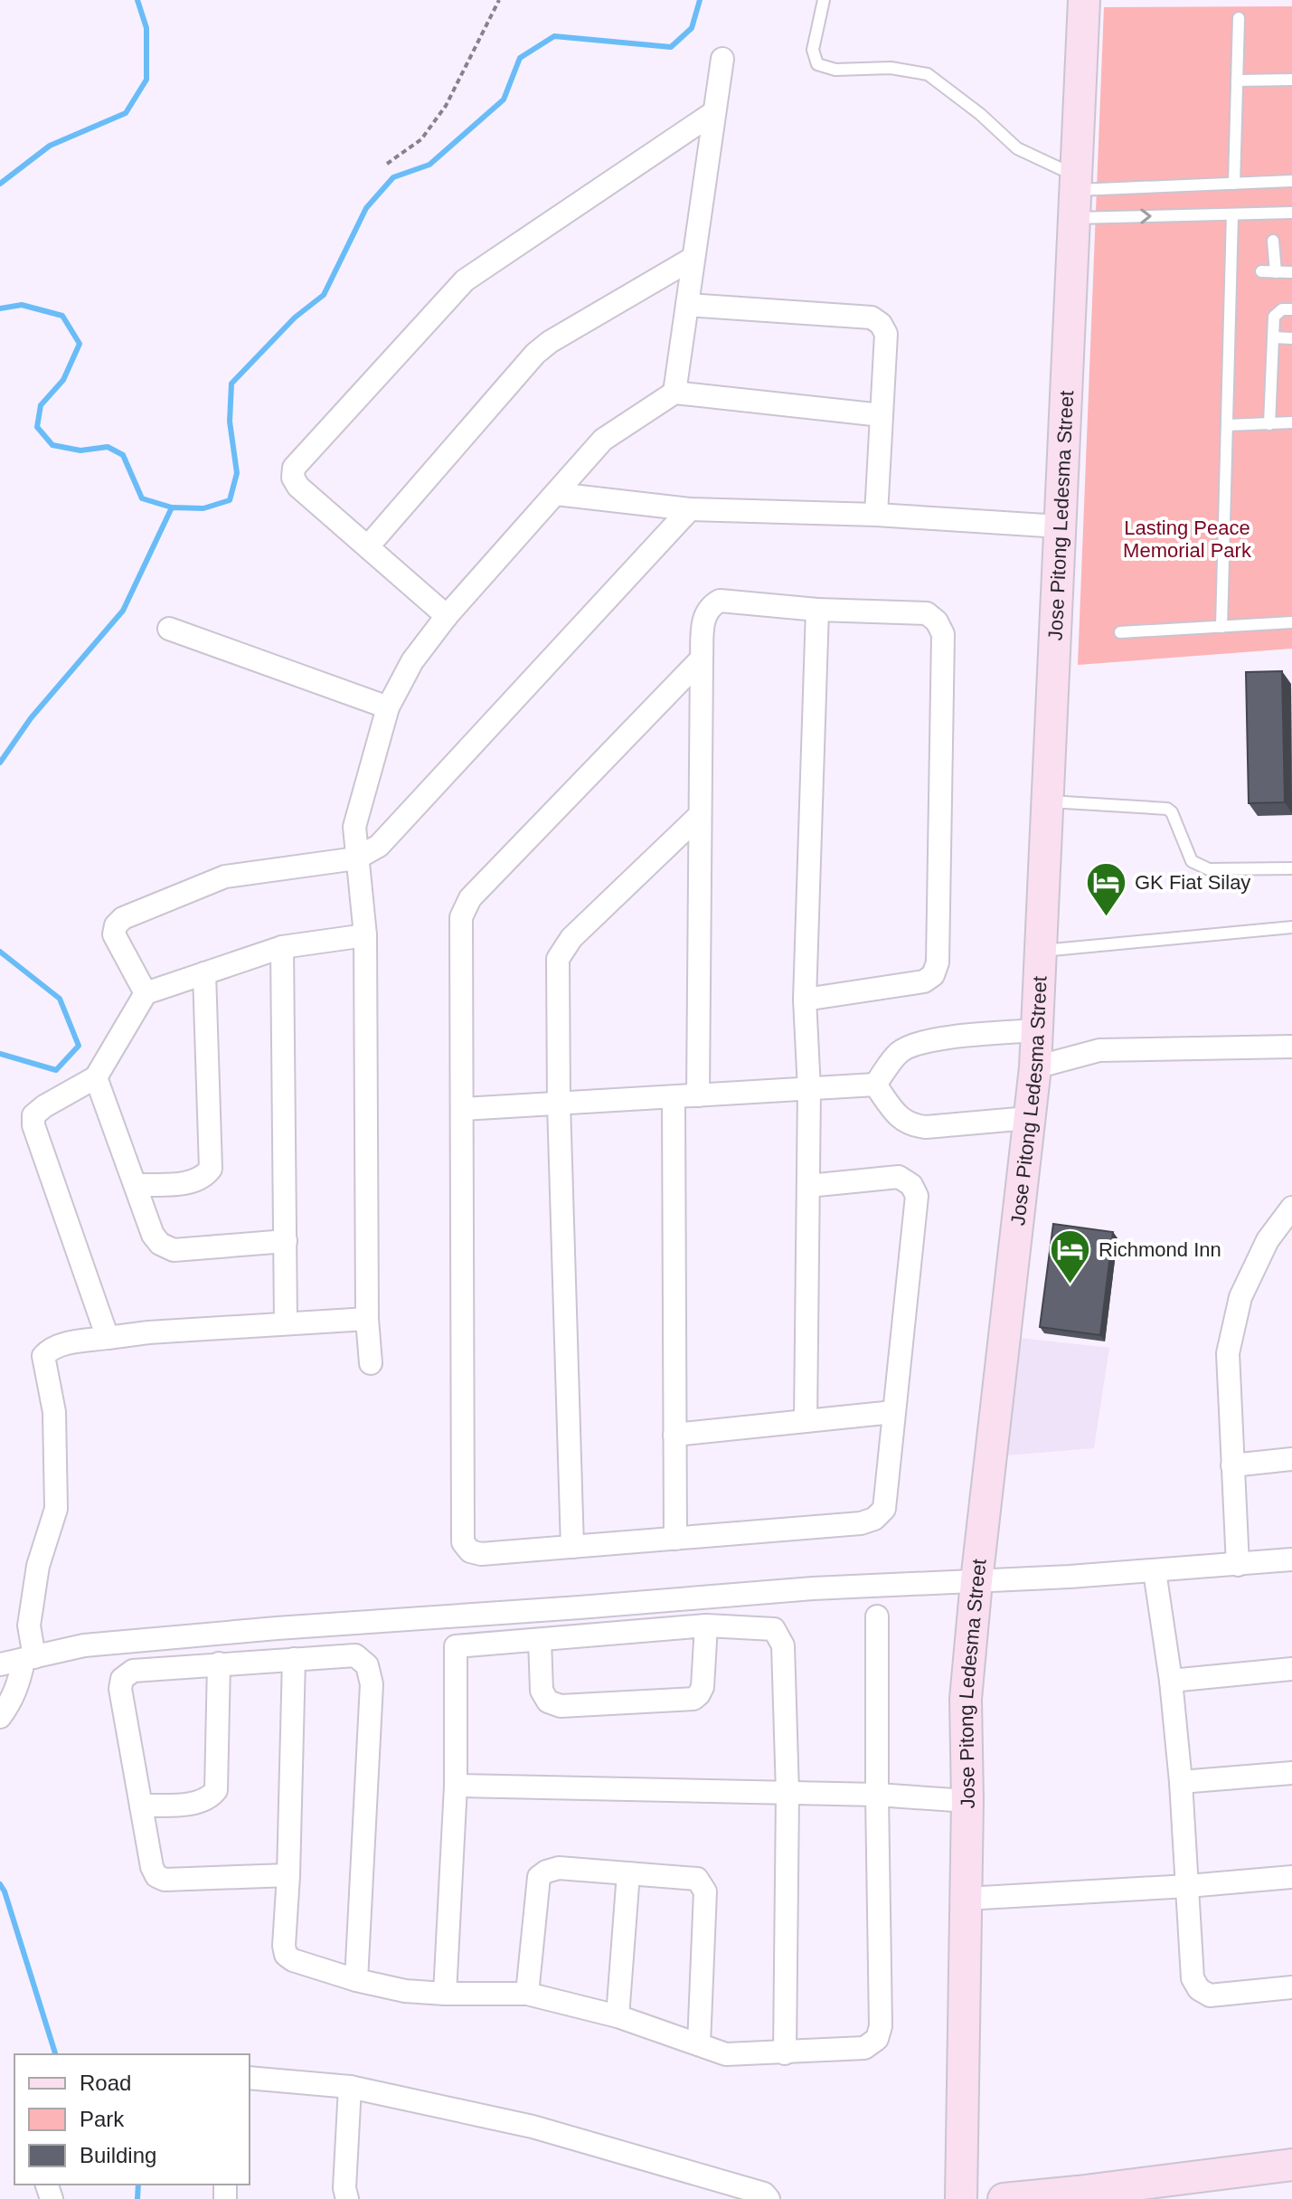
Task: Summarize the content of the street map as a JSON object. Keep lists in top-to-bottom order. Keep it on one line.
{"streets":{"main road":["Jose Pitong Ledesma Street"]},"parks":["Lasting Peace Memorial Park"],"places":{"hotel":["GK Fiat Silay","Richmond Inn"]},"legend":["Road","Park","Building"]}
